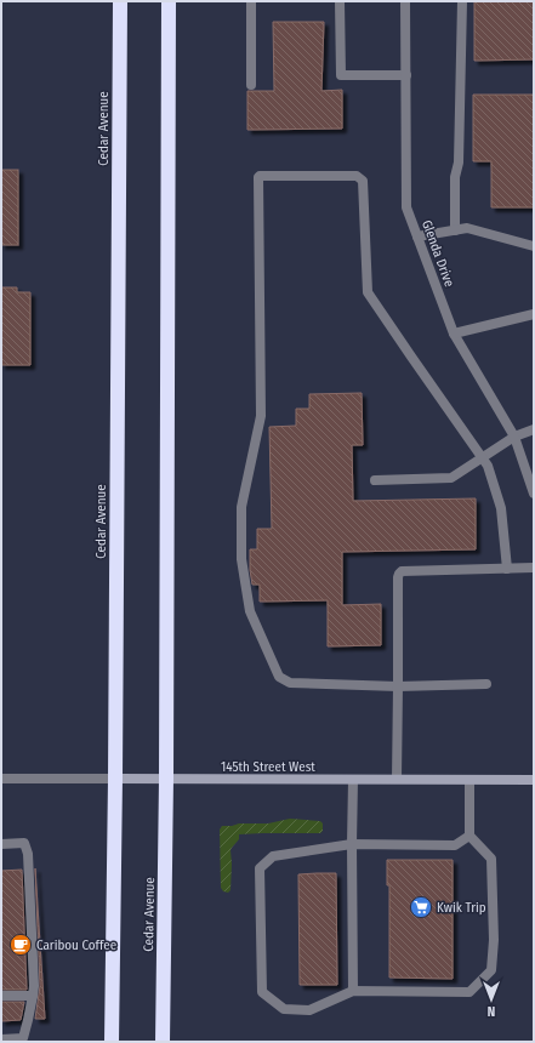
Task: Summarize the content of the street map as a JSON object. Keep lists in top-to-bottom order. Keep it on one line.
{"streets":{"highway":["Cedar Avenue"],"street":["Glenda Drive","145th Street West"]},"crossings":[["Cedar Avenue","145th Street West"]],"places":{"supermarket":["Kwik Trip"],"cafe":["Caribou Coffee"]},"north":"bottom"}
